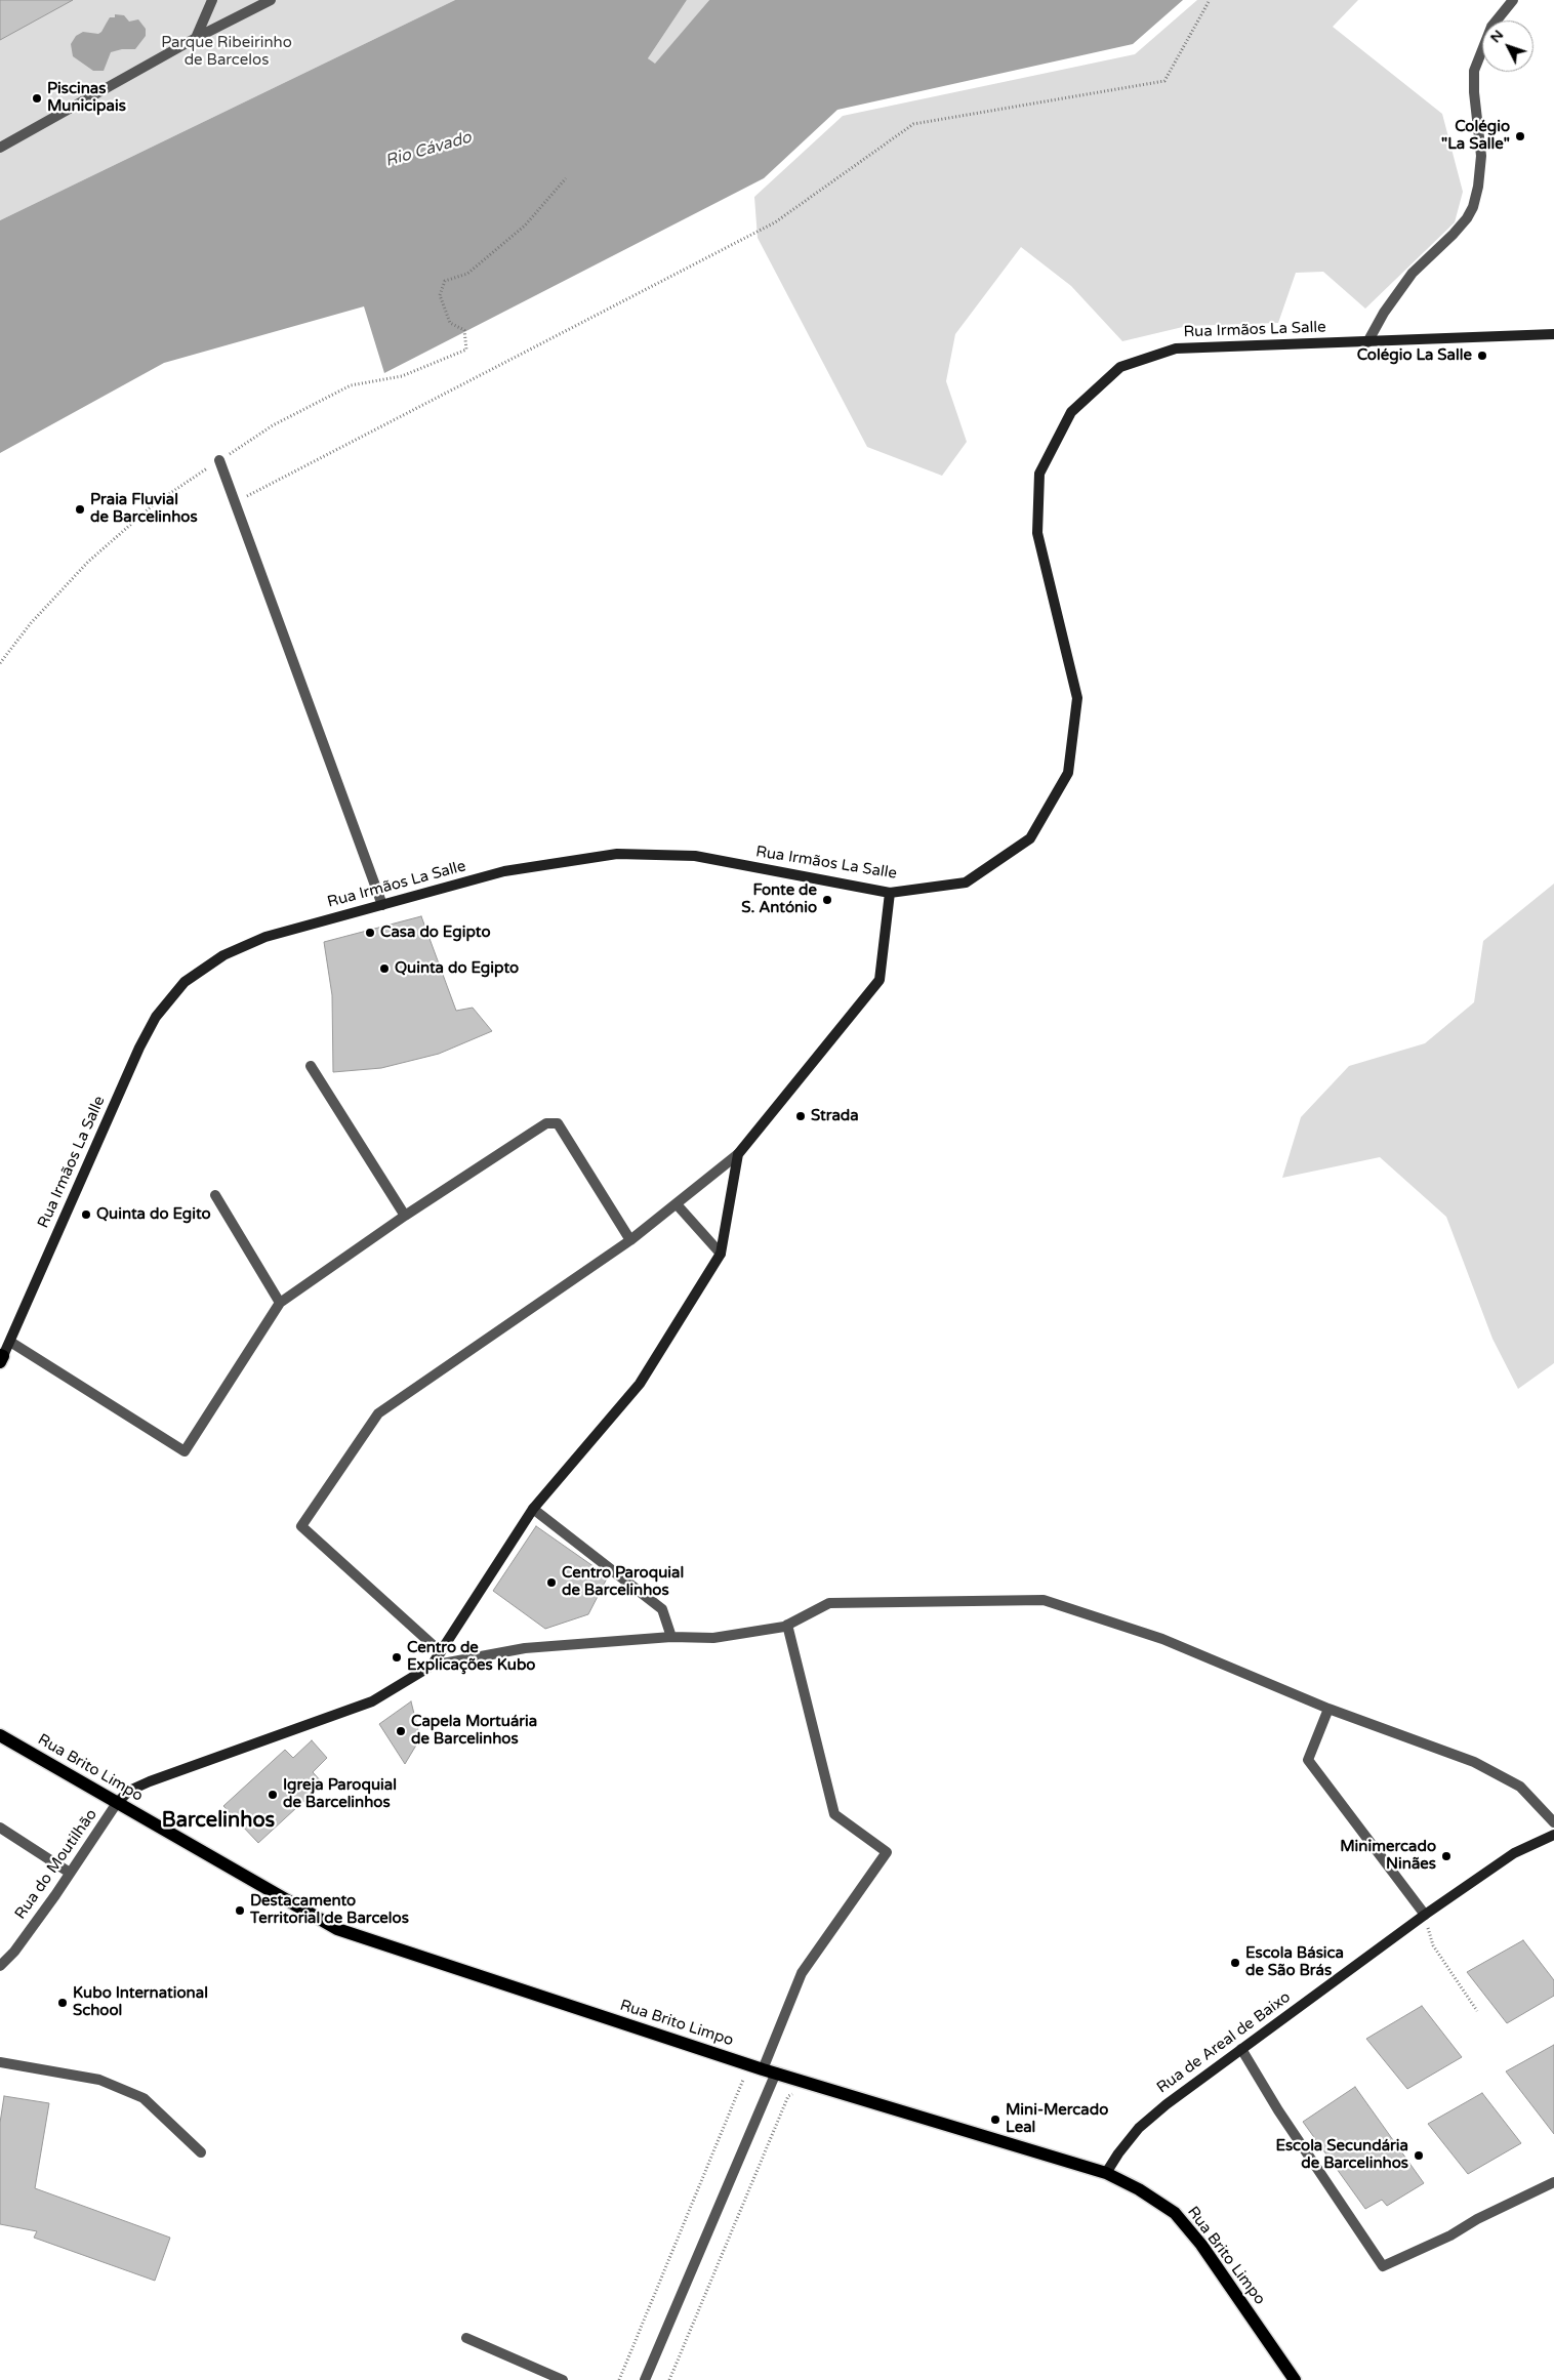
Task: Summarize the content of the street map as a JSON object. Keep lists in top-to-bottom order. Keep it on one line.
{"streets":{"main road":["Rua Irmãos La Salle","Rua Brito Limpo","Rua de Areal de Baixo"],"street":["Rua do Moutilhão"]},"crossings":[["Rua Brito Limpo","Rua do Moutilhão"],["Rua Brito Limpo","Rua de Areal de Baixo"]],"districts":["Barcelinhos"],"water":["Rio Cávado"],"parks":["Parque Ribeirinho de Barcelos"],"places":["Piscinas Municipais","Colégio \"La Salle\"","Colégio La Salle","Praia Fluvial de Barcelinhos","Fonte de S. António","Casa do Egipto","Quinta do Egipto","Strada","Quinta do Egito","Centro Paroquial de Barcelinhos","Centro de Explicações Kubo","Capela Mortuária de Barcelinhos","Igreja Paroquial de Barcelinhos","Minimercado Ninães","Destacamento Territorial de Barcelos","Escola Básica de São Brás","Kubo International School","Mini-Mercado Leal","Escola Secundária de Barcelinhos"],"north":"top left"}
